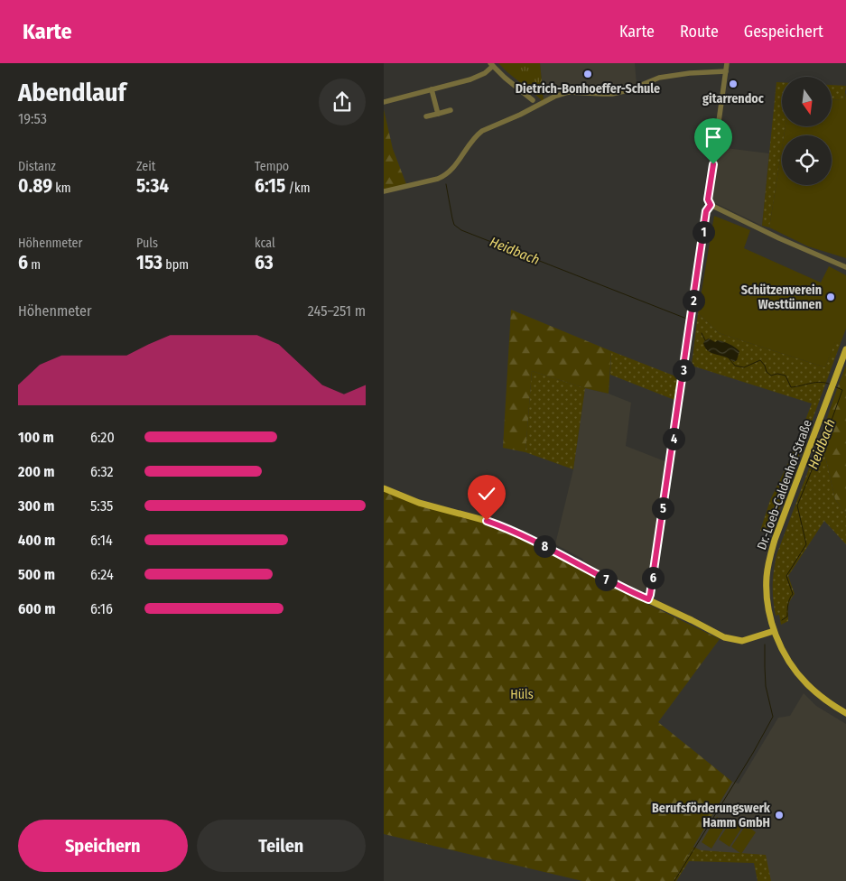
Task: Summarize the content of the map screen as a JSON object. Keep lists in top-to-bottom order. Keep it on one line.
{"streets":{"main road":["Dr.-Loeb-Caldenhof-Straße"]},"water":["Heidbach"],"parks":["Hüls"],"places":["Dietrich-Bonhoeffer-Schule","gitarrendoc","Schützenverein Westtünnen","Berufsförderungswerk Hamm GmbH"],"north":"bottom","page":{"header":"Karte","nav":["Karte","Route","Gespeichert"],"heading":["Abendlauf","19:53"],"stats":[["Distanz","0.89 km"],["Zeit","5:34"],["Tempo","6:15 /km"],["Höhenmeter","6 m"],["Puls","153 bpm"],["kcal","63"]],"pins":["1","2","3","4","5","8","6","7"],"chart":["Höhenmeter","245–251 m"],"list":[{"name":"100 m","note":"6:20"},{"name":"200 m","note":"6:32"},{"name":"300 m","note":"5:35"},{"name":"400 m","note":"6:14"},{"name":"500 m","note":"6:24"},{"name":"600 m","note":"6:16"}],"buttons":["Speichern","Teilen"]}}
